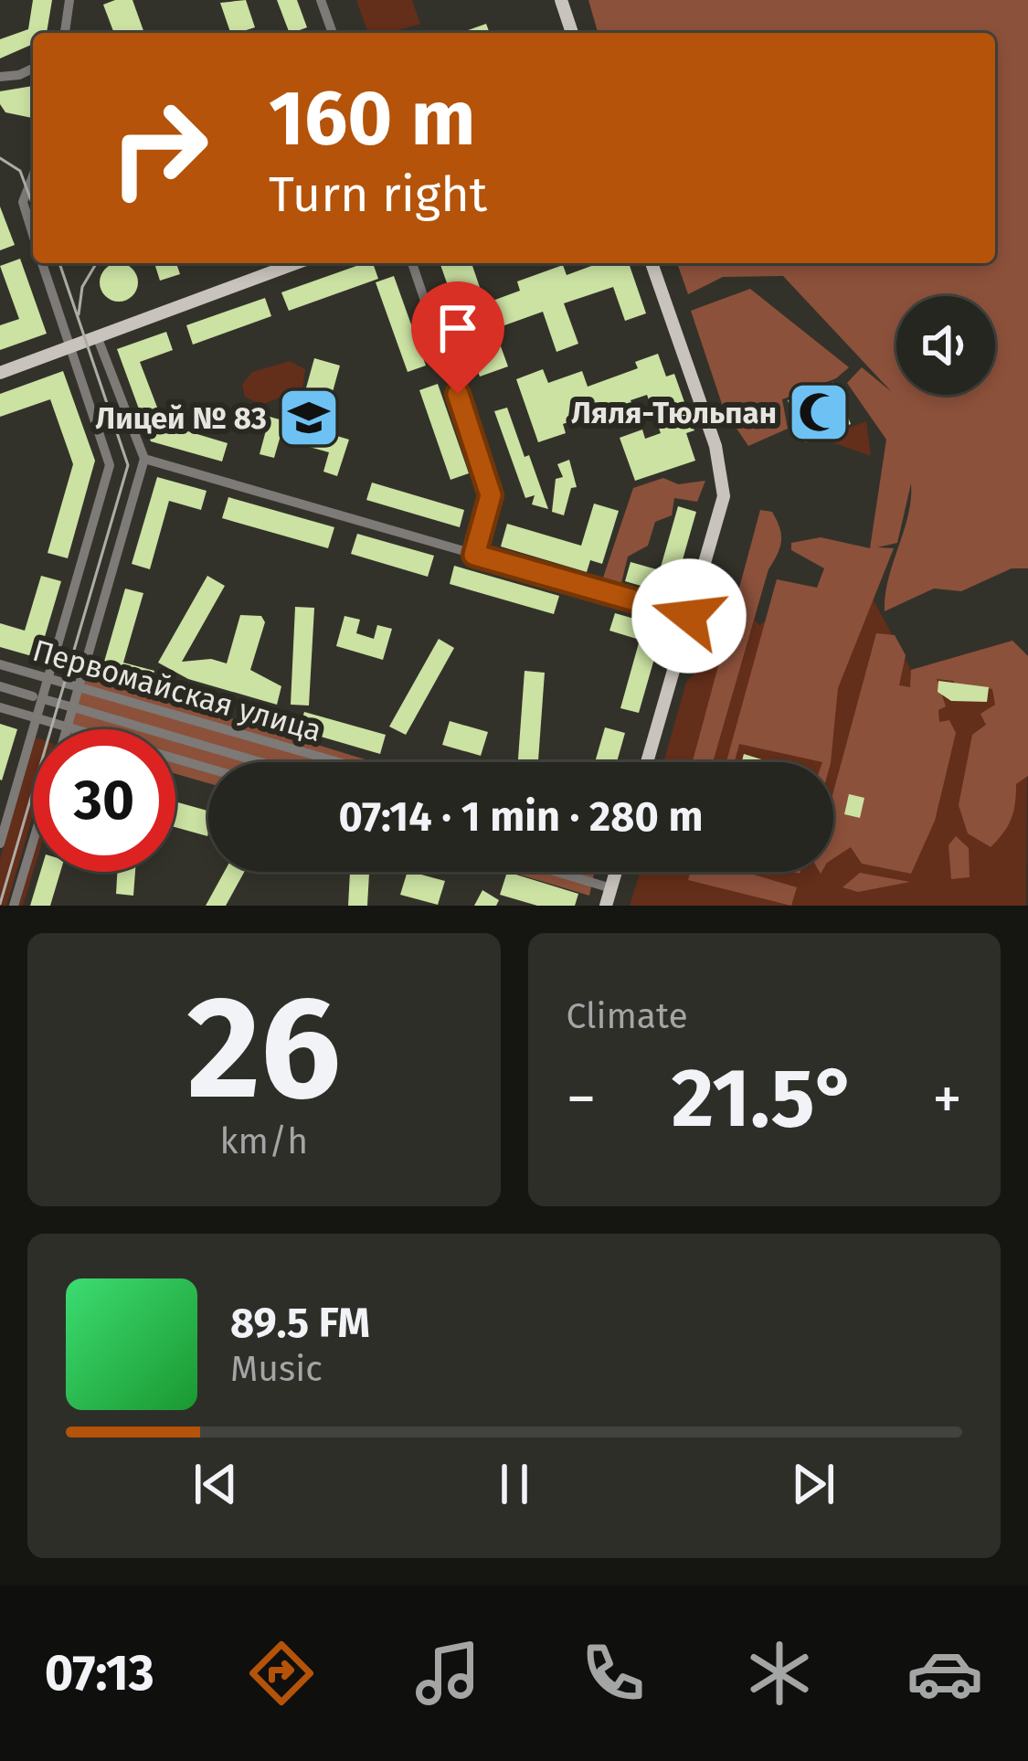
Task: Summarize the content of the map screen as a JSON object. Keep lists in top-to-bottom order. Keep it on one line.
{"streets":{"street":["Первомайская улица"]},"places":{"mosque":["Ляля-Тюльпан"],"school or university":["Лицей № 83"]},"page":{"turn":["160 m","Turn right"],"limit":"30","trip":"07:14 · 1 min · 280 m","tile":[["26","km/h"],"Climate"],"heat":["−","21.5°","+"],"song":["89.5 FM","Music"],"tabs":"07:13"}}
